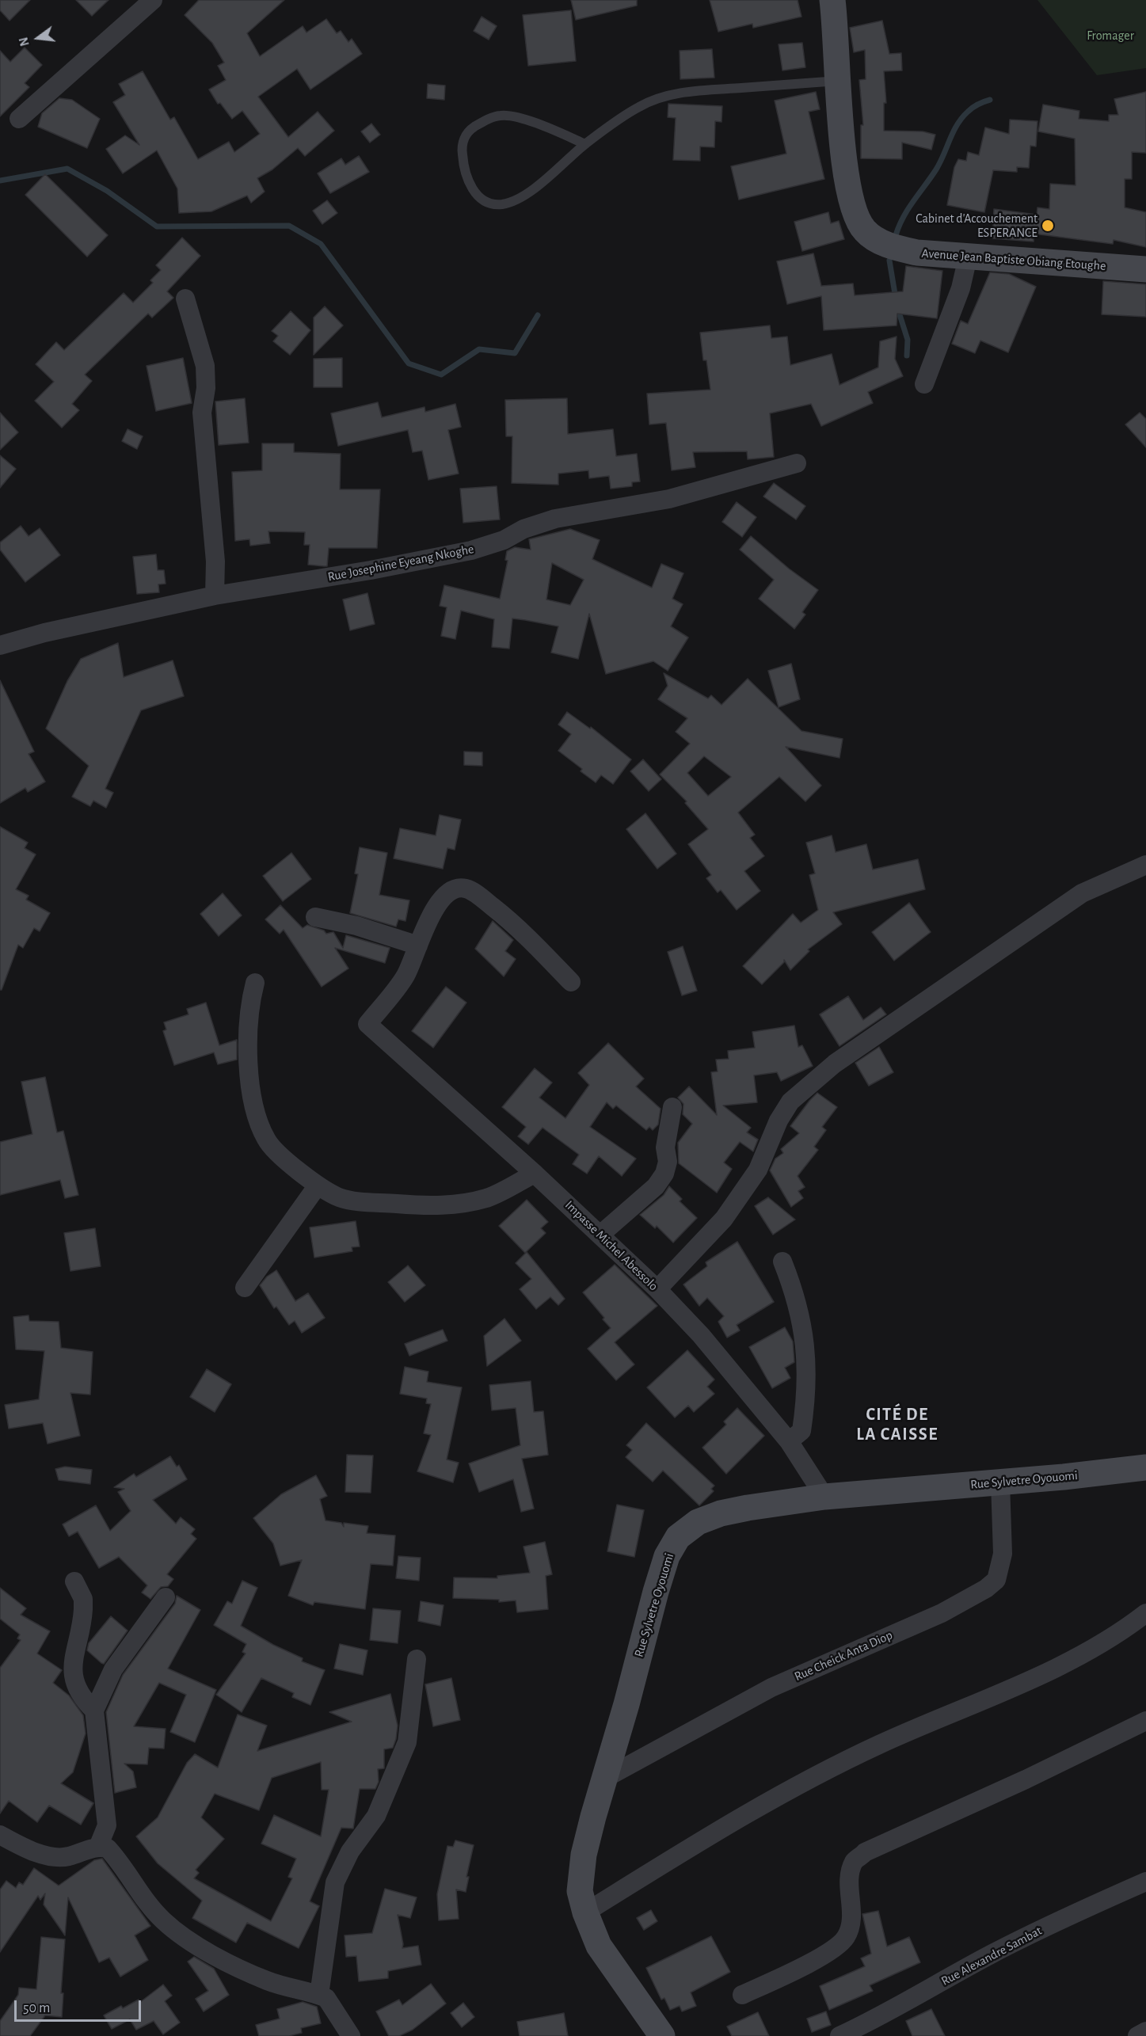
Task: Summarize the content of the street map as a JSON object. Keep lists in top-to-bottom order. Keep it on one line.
{"streets":{"street":["Avenue Jean Baptiste Obiang Etoughe","Rue Josephine Eyeang Nkoghe","Impasse Michel Abessolo","Rue Sylvetre Oyouomi","Rue Cheick Anta Diop","Rue Alexandre Sambat"]},"crossings":[["Impasse Michel Abessolo","Rue Sylvetre Oyouomi"],["Rue Sylvetre Oyouomi","Rue Cheick Anta Diop"]],"districts":["CITÉ DE LA CAISSE"],"parks":["Fromager"],"places":["Cabinet d'Accouchement ESPERANCE"],"scale_bar":"50 m","north":"left"}
